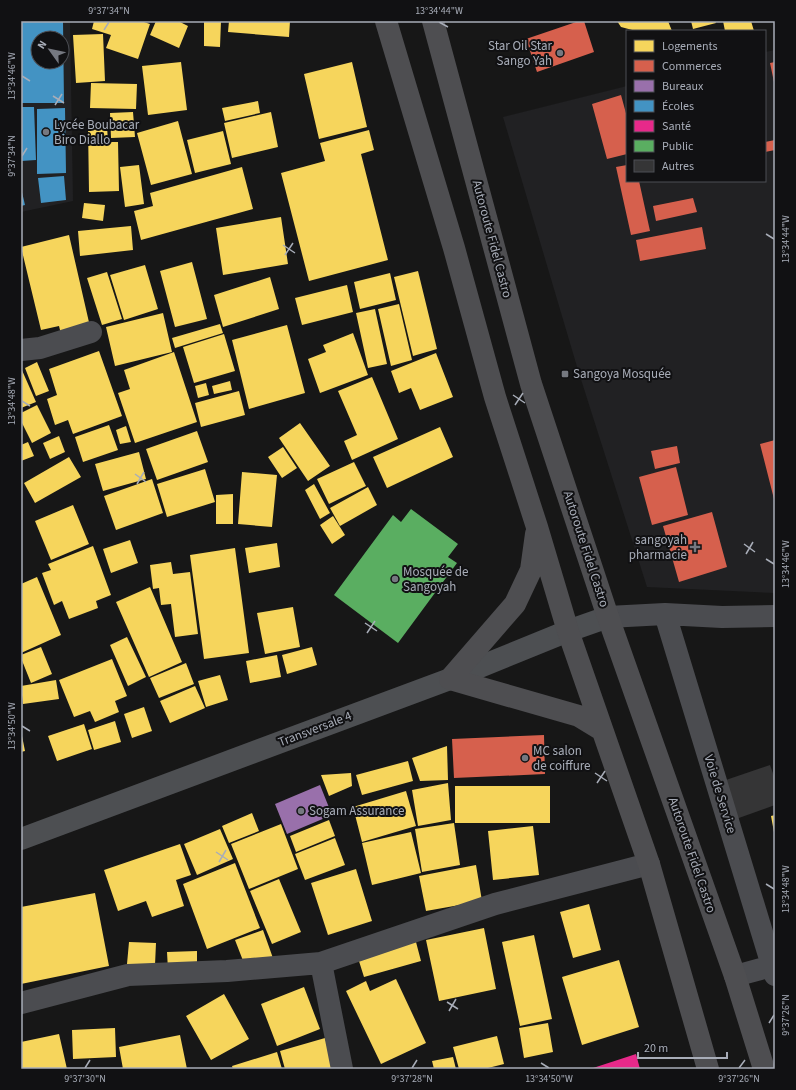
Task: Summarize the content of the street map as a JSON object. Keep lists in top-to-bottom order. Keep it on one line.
{"streets":{"highway":["Autoroute Fidel Castro"],"main road":["Transversale 4"],"street":["Voie de Service"]},"crossings":[["Autoroute Fidel Castro","Transversale 4"]],"places":{"other":["Star Oil Star Sango Yah","Lycée Boubacar Biro Diallo","Mosquée de Sangoyah","MC salon de coiffure","Sogam Assurance"],"transit":["Sangoya Mosquée"],"health":["sangoyah pharmacie"]},"legend":["Logements","Commerces","Bureaux","Écoles","Santé","Public","Autres"],"scale_bar":"20 m","north":"top left","coordinates":["9°37'34\"N","13°34'44\"W","13°34'46\"W","13°34'48\"W","13°34'50\"W","9°37'26\"N","9°37'30\"N","9°37'28\"N"]}
